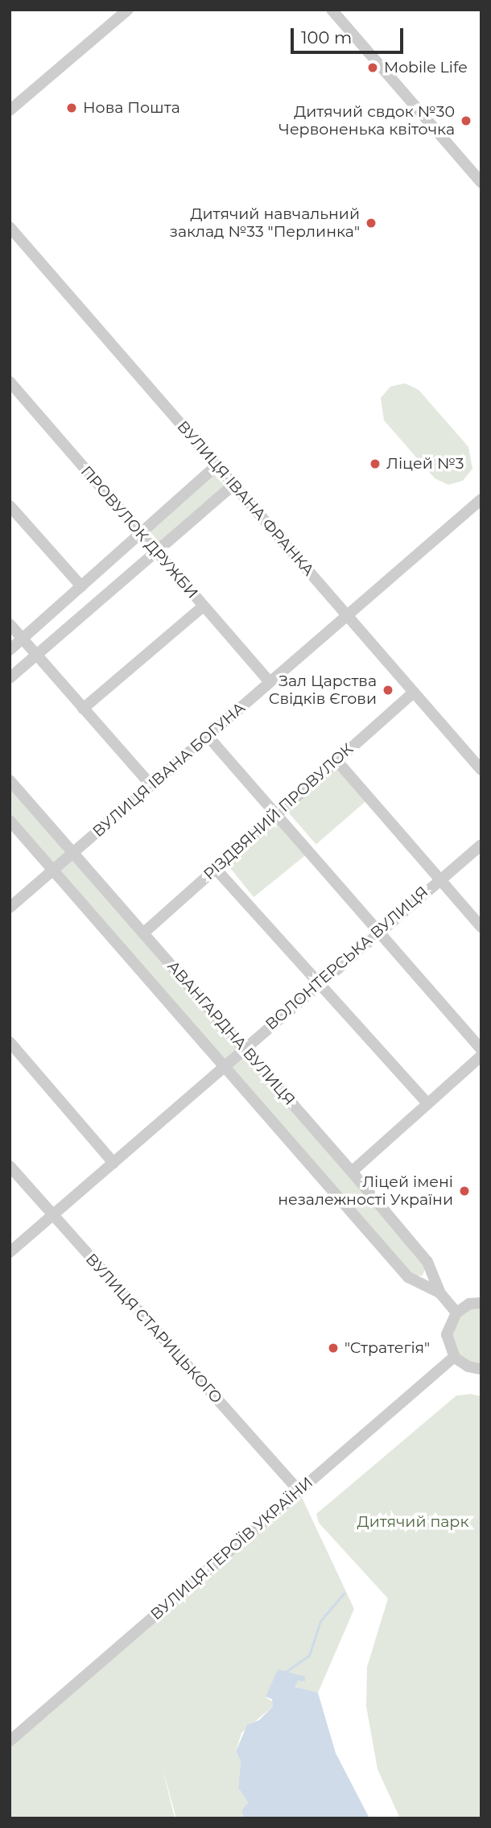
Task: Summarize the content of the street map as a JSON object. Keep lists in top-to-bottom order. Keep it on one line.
{"streets":{"street":["ВУЛИЦЯ ІВАНА ФРАНКА","ПРОВУЛОК ДРУЖБИ","ВУЛИЦЯ ІВАНА БОГУНА","РІЗДВЯНИЙ ПРОВУЛОК","ВОЛОНТЕРСЬКА ВУЛИЦЯ","АВАНГАРДНА ВУЛИЦЯ","ВУЛИЦЯ СТАРИЦЬКОГО","ВУЛИЦЯ ГЕРОЇВ УКРАЇНИ"]},"crossings":[["ВУЛИЦЯ ІВАНА ФРАНКА","ВУЛИЦЯ ІВАНА БОГУНА"],["ВУЛИЦЯ ІВАНА ФРАНКА","РІЗДВЯНИЙ ПРОВУЛОК"],["ПРОВУЛОК ДРУЖБИ","ВУЛИЦЯ ІВАНА БОГУНА"],["ВУЛИЦЯ ІВАНА БОГУНА","АВАНГАРДНА ВУЛИЦЯ"],["РІЗДВЯНИЙ ПРОВУЛОК","АВАНГАРДНА ВУЛИЦЯ"],["ВОЛОНТЕРСЬКА ВУЛИЦЯ","АВАНГАРДНА ВУЛИЦЯ"],["ВОЛОНТЕРСЬКА ВУЛИЦЯ","ВУЛИЦЯ СТАРИЦЬКОГО"],["ВУЛИЦЯ СТАРИЦЬКОГО","ВУЛИЦЯ ГЕРОЇВ УКРАЇНИ"]],"parks":["Дитячий парк"],"places":["Mobile Life","Нова Пошта","Дитячий свдок №30 Червоненька квіточка","Дитячий навчальний заклад №33 \"Перлинка\"","Ліцей №3","Зал Царства Свідків Єгови","Ліцей імені незалежності України","\"Стратегія\""],"scale_bar":"100 m"}
